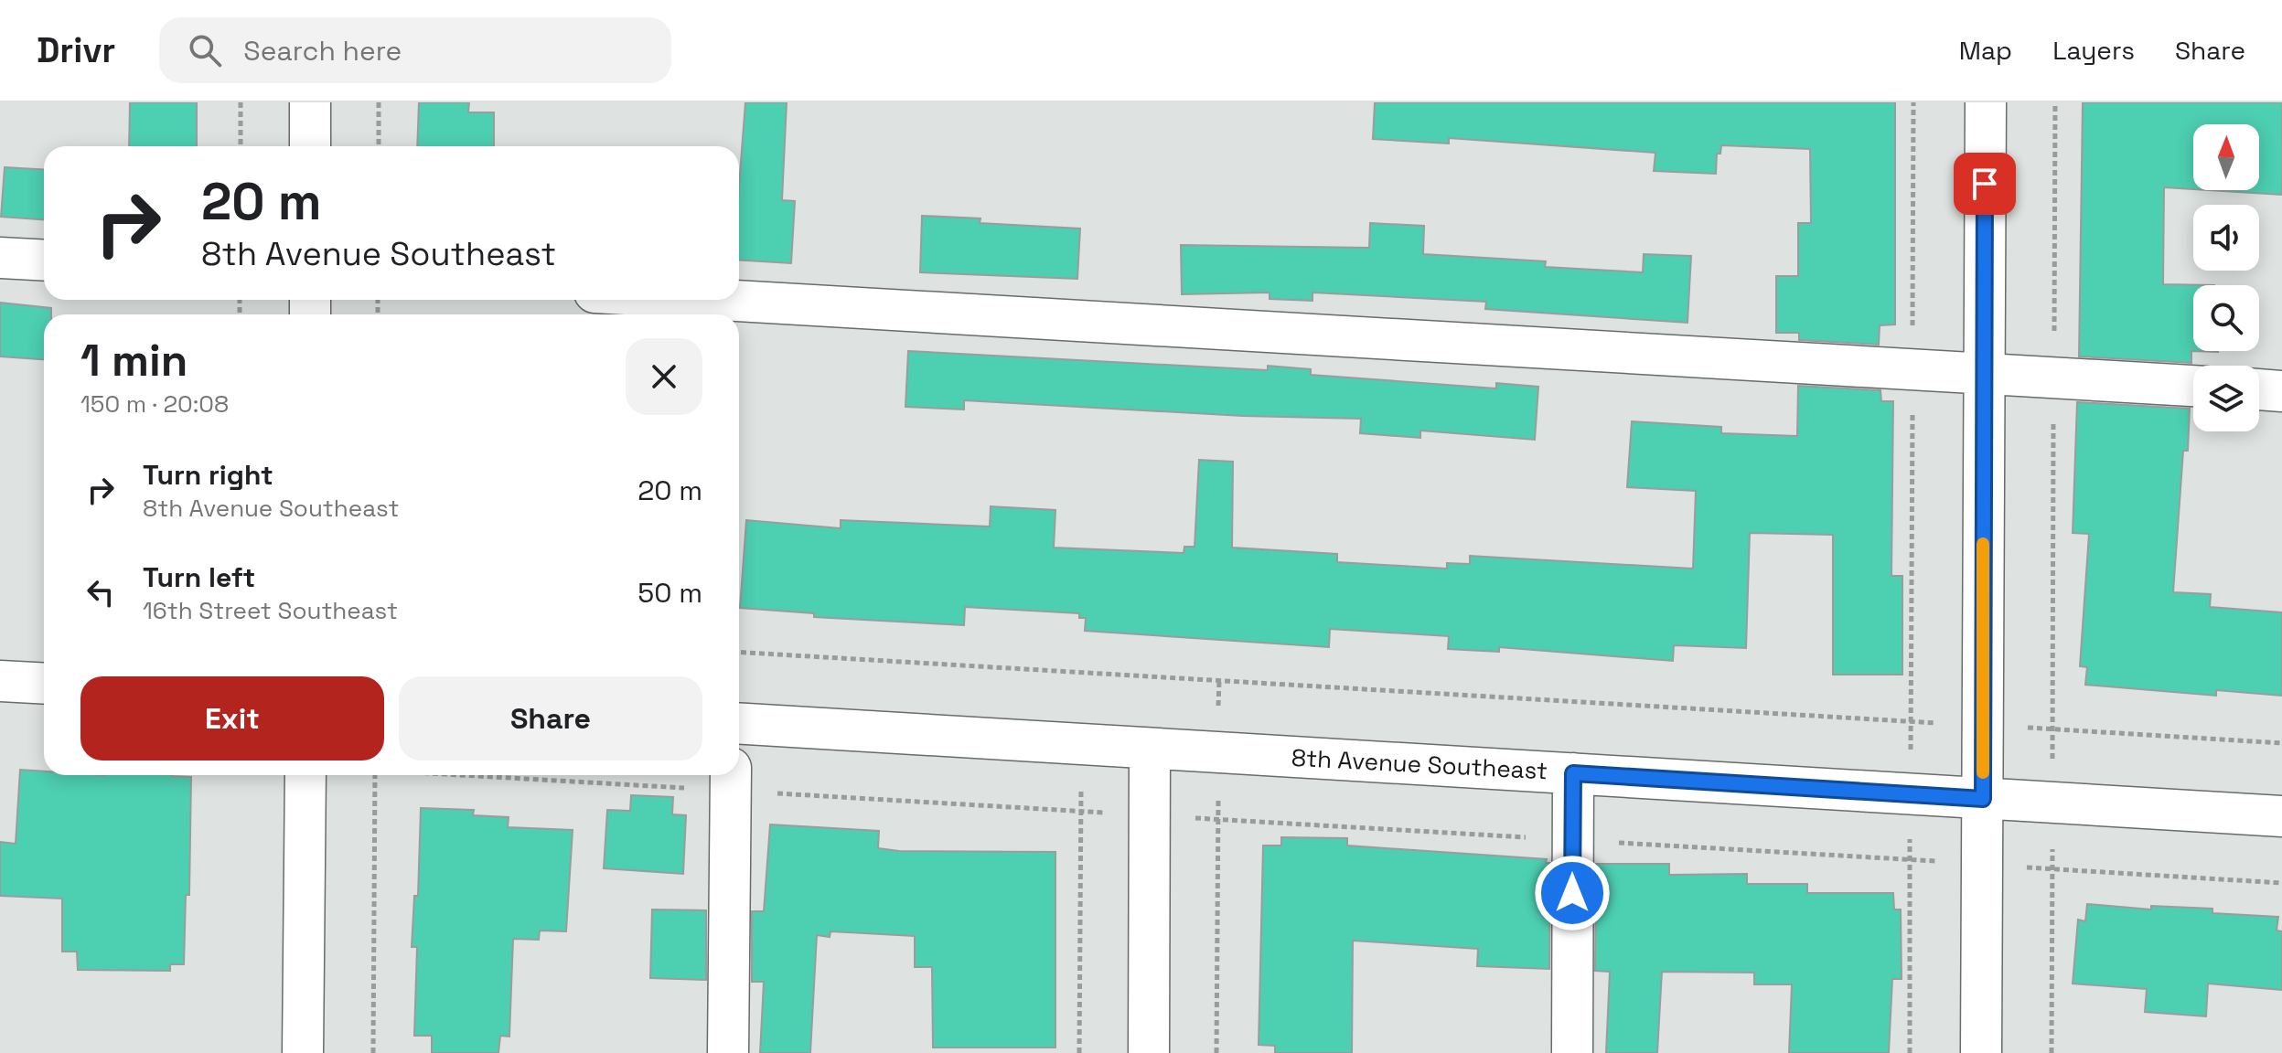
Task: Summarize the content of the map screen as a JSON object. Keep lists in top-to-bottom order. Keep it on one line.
{"streets":{"street":["8th Avenue Southeast"]},"north":"top","page":{"header":"Drivr","search":"Search here","nav":["Map","Layers","Share"],"turn":["20 m","8th Avenue Southeast"],"heading":["1 min","150 m · 20:08"],"list":[{"name":"Turn right","note":"8th Avenue Southeast","value":"20 m"},{"name":"Turn left","note":"16th Street Southeast","value":"50 m"}],"buttons":["Exit","Share"]}}
